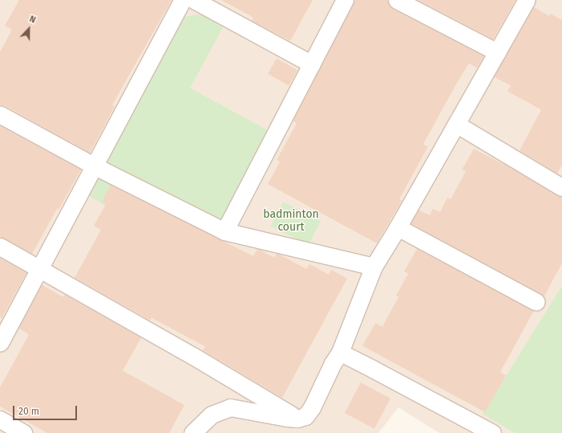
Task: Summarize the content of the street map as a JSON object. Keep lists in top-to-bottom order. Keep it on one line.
{"parks":["badminton court"],"scale_bar":"20 m","north":"top"}
